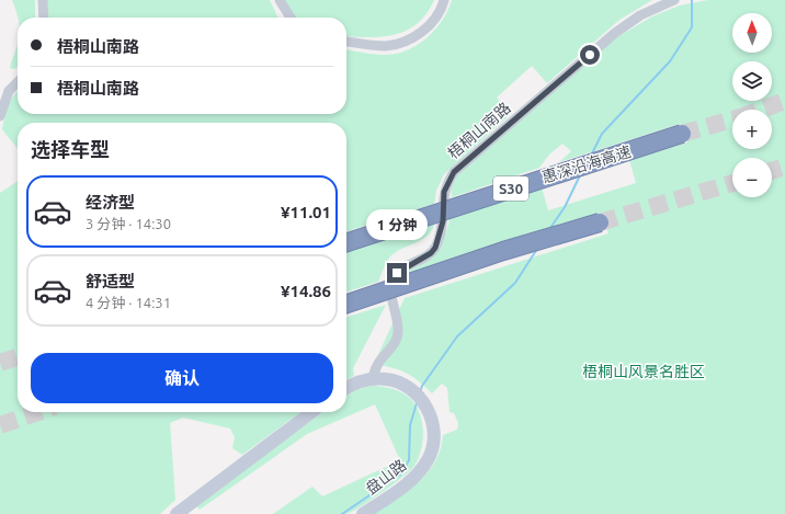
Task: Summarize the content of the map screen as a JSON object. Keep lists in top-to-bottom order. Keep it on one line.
{"streets":{"highway":["惠深沿海高速","S30"],"main road":["盘山路"],"street":["梧桐山南路"]},"crossings":[["梧桐山南路","盘山路"]],"parks":["梧桐山风景名胜区"],"north":"top","page":{"map_buttons":["+","−"],"banner":["梧桐山南路","梧桐山南路"],"heading":"选择车型","list":[{"name":"经济型","note":"3 分钟 · 14:30","value":"¥11.01"},{"name":"舒适型","note":"4 分钟 · 14:31","value":"¥14.86"}],"bubble":"1 分钟","buttons":"确认"}}
